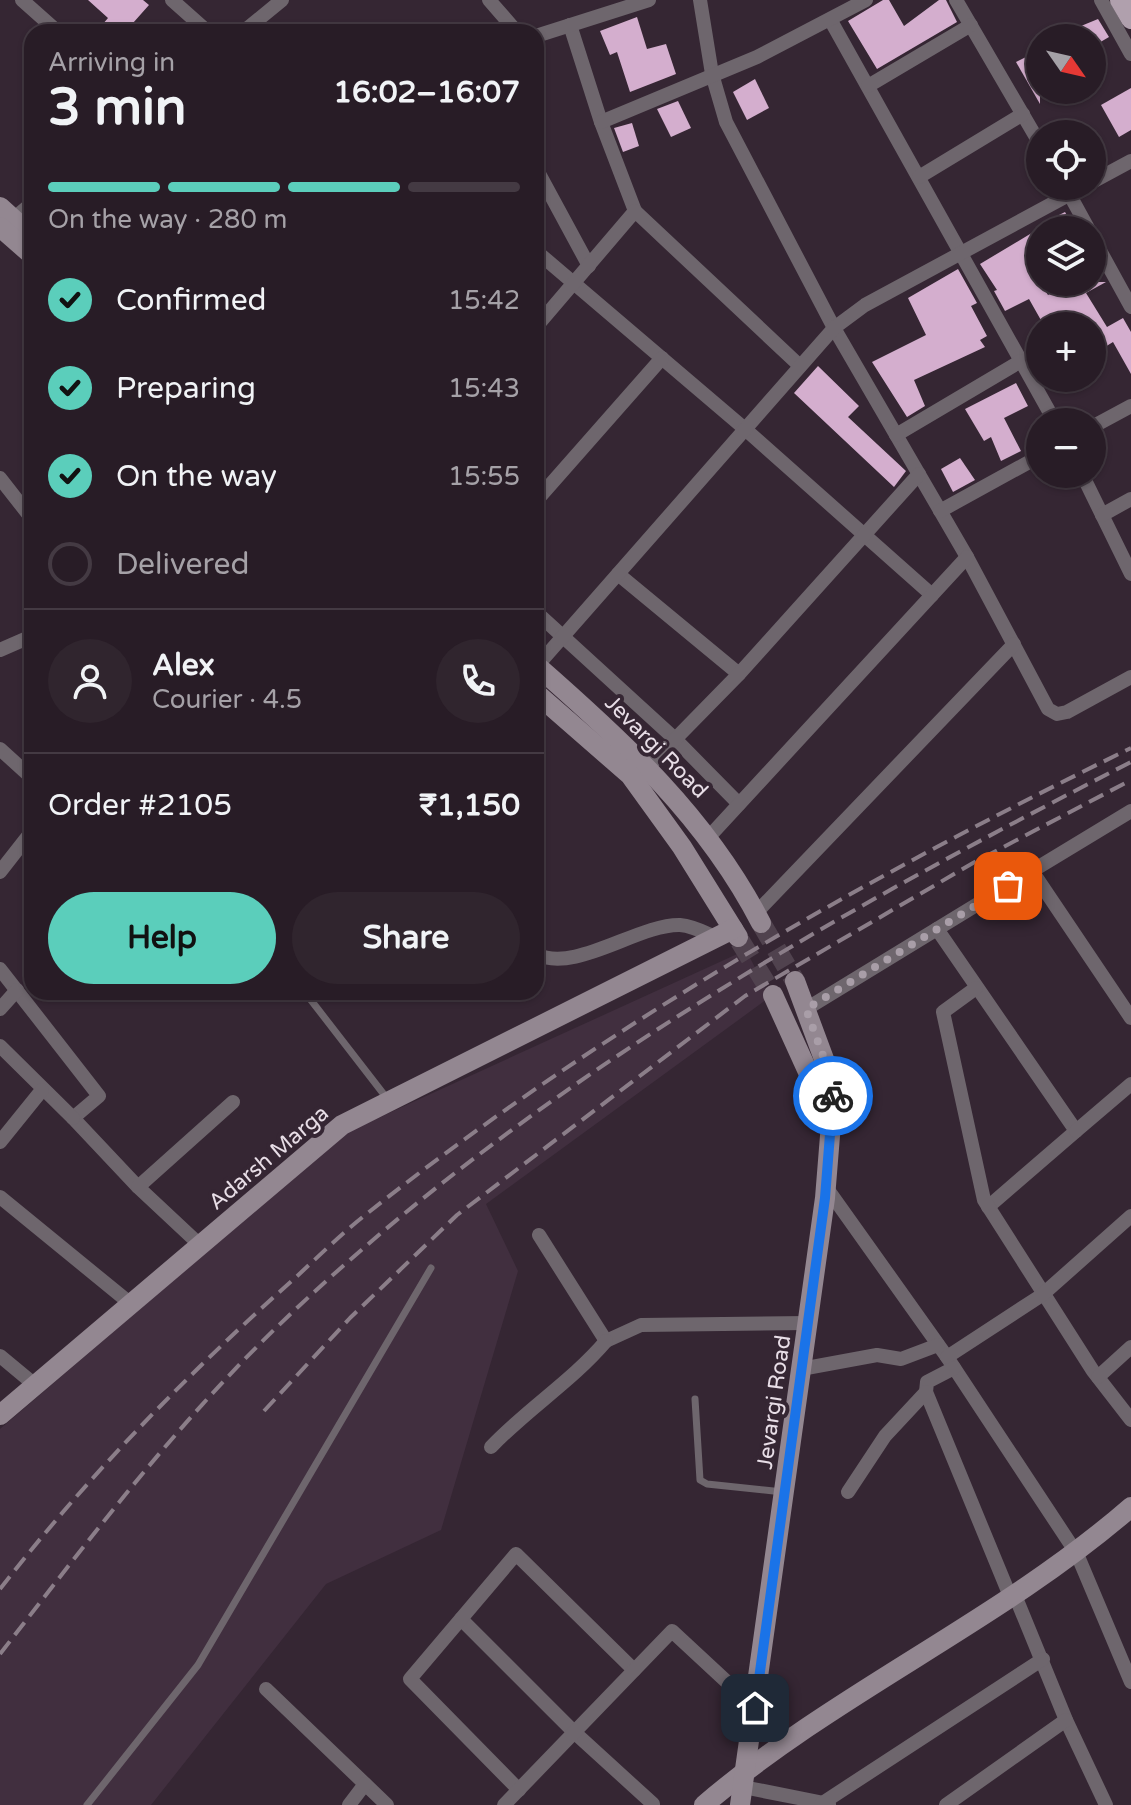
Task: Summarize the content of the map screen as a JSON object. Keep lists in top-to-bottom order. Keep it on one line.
{"streets":{"main road":["Jevargi Road","Adarsh Marga"]},"north":"bottom right","page":{"map_buttons":["+","−"],"heading":["3 min","Arriving in","16:02–16:07"],"panel":["Alex","Courier · 4.5","Order #2105","₹1,150"],"bar":"On the way · 280 m","list":[["Confirmed","15:42"],["Preparing","15:43"],["On the way","15:55"],"Delivered"],"buttons":["Help","Share"]}}
